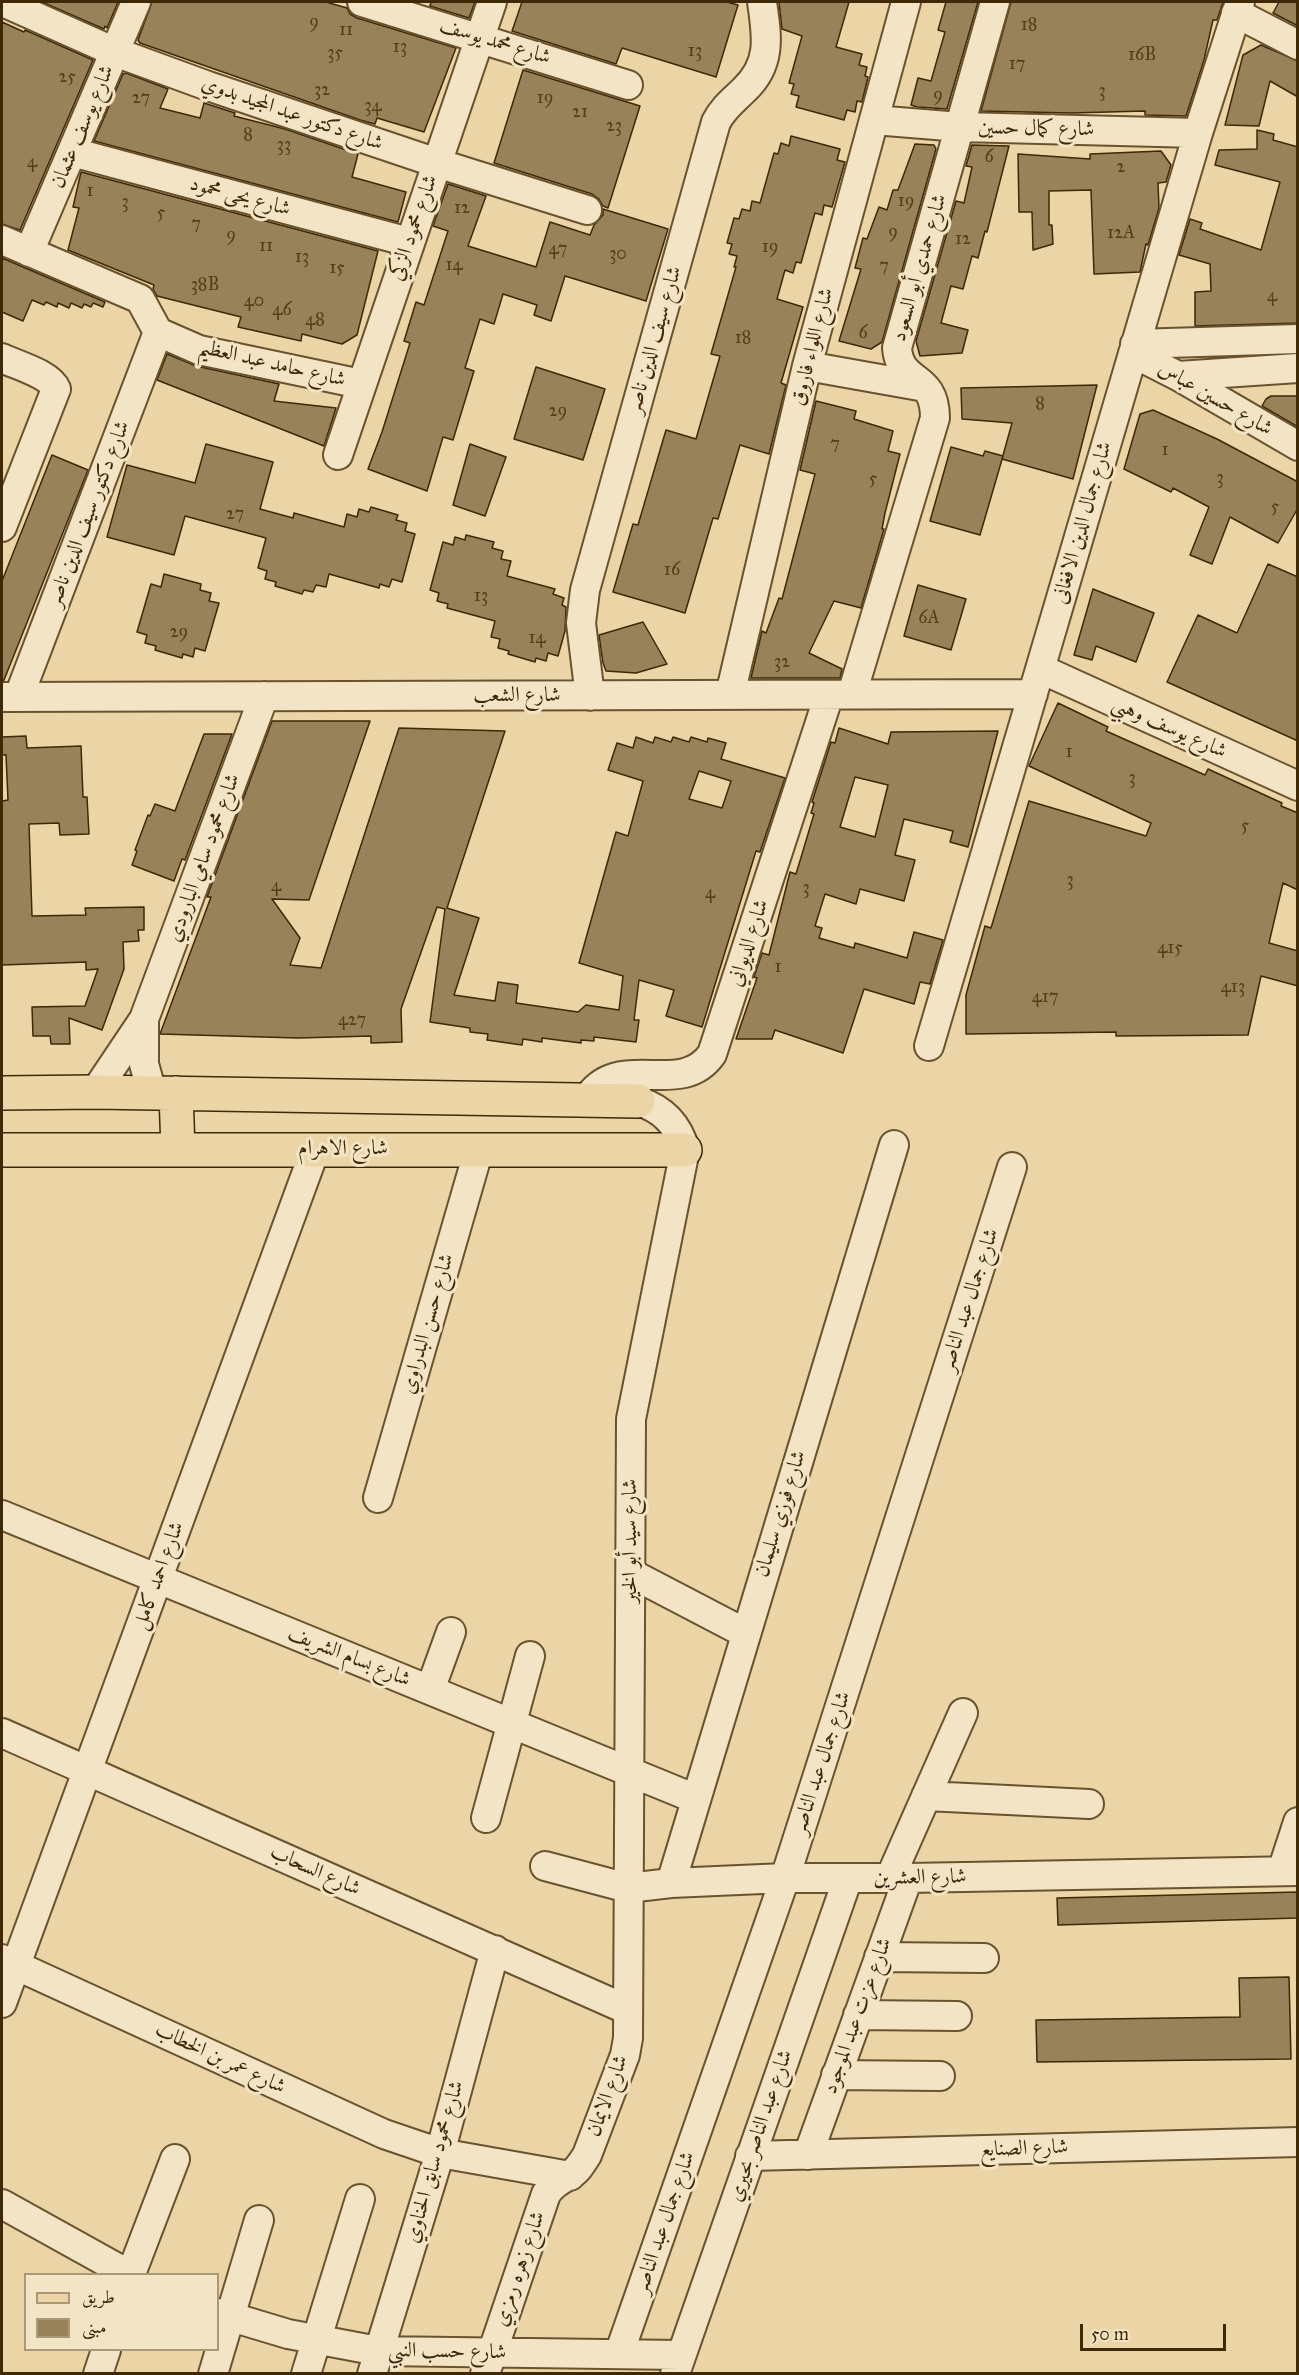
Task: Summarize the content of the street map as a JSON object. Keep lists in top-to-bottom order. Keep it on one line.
{"streets":{"main road":["شارع الاهرام"],"street":["شارع محمد يوسف","شارع دكتور عبد المجيد بدوي","شارع يوسف عثمان","شارع كمال حسين","شارع يحى محمود","شارع محمود الزكي","شارع حمدي أبو السعود","شارع سيف الدين ناصر","شارع اللواء فاروق","شارع حامد عبد العظيم","شارع حسين عباس","شارع دكتور سيف الدين ناصر","شارع جمال الدين الافغانى","شارع الشعب","شارع يوسف وهبي","شارع محمود سامي البارودي","شارع الديواني","شارع جمال عبد الناصر","شارع حسن البدراوي","شارع فوزي سليمان","شارع سيد أبو الخير","شارع احمد كامل","شارع بسام الشريف","شارع السحاب","شارع العشرين","شارع عزت عبد الموجود","شارع عمر بن الخطاب","شارع الايمان","شارع عبد الناصر بحيري","شارع الصنايع","شارع محمود سابق الحناوي","شارع زهره رمزي","شارع حسب النبي"]},"crossings":[["شارع محمد يوسف","شارع محمود الزكي"],["شارع دكتور عبد المجيد بدوي","شارع يوسف عثمان"],["شارع دكتور عبد المجيد بدوي","شارع محمود الزكي"],["شارع يوسف عثمان","شارع يحى محمود"],["شارع كمال حسين","شارع حمدي أبو السعود"],["شارع كمال حسين","شارع اللواء فاروق"],["شارع كمال حسين","شارع جمال الدين الافغانى"],["شارع يحى محمود","شارع محمود الزكي"],["شارع محمود الزكي","شارع حامد عبد العظيم"],["شارع سيف الدين ناصر","شارع الشعب"],["شارع اللواء فاروق","شارع الشعب"],["شارع حامد عبد العظيم","شارع دكتور سيف الدين ناصر"],["شارع حسين عباس","شارع جمال الدين الافغانى"],["شارع دكتور سيف الدين ناصر","شارع الشعب"],["شارع جمال الدين الافغانى","شارع الشعب"],["شارع جمال الدين الافغانى","شارع يوسف وهبي"],["شارع الشعب","شارع يوسف وهبي"],["شارع الشعب","شارع محمود سامي البارودي"],["شارع الشعب","شارع الديواني"],["شارع الاهرام","شارع حسن البدراوي"],["شارع الاهرام","شارع سيد أبو الخير"],["شارع الاهرام","شارع احمد كامل"],["شارع جمال عبد الناصر","شارع العشرين"],["شارع جمال عبد الناصر","شارع حسب النبي"],["شارع فوزي سليمان","شارع بسام الشريف"],["شارع فوزي سليمان","شارع العشرين"],["شارع سيد أبو الخير","شارع بسام الشريف"],["شارع سيد أبو الخير","شارع السحاب"],["شارع سيد أبو الخير","شارع العشرين"],["شارع سيد أبو الخير","شارع الايمان"],["شارع احمد كامل","شارع بسام الشريف"],["شارع احمد كامل","شارع السحاب"],["شارع احمد كامل","شارع عمر بن الخطاب"],["شارع السحاب","شارع الايمان"],["شارع السحاب","شارع محمود سابق الحناوي"],["شارع العشرين","شارع عزت عبد الموجود"],["شارع العشرين","شارع عبد الناصر بحيري"],["شارع عزت عبد الموجود","شارع الصنايع"],["شارع عمر بن الخطاب","شارع الايمان"],["شارع عمر بن الخطاب","شارع محمود سابق الحناوي"],["شارع عمر بن الخطاب","شارع زهره رمزي"],["شارع الايمان","شارع زهره رمزي"],["شارع عبد الناصر بحيري","شارع الصنايع"],["شارع عبد الناصر بحيري","شارع حسب النبي"],["شارع محمود سابق الحناوي","شارع حسب النبي"],["شارع زهره رمزي","شارع حسب النبي"]],"house_numbers":["9","18","11","13","13","35","16B","17","25","32","3","9","27","19","34","21","23","8","33","6","4","2","1","19","3","12","5","7","9","12A","9","12","11","19","47","30","13","14","7","15","38B","4","40","46","48","6","18","8","29","7","1","3","5","5","27","16","13","6A","29","14","32","1","3","5","3","4","3","4","415","1","413","417","427"],"legend":["طريق","مبنى"],"scale_bar":"50 m"}
